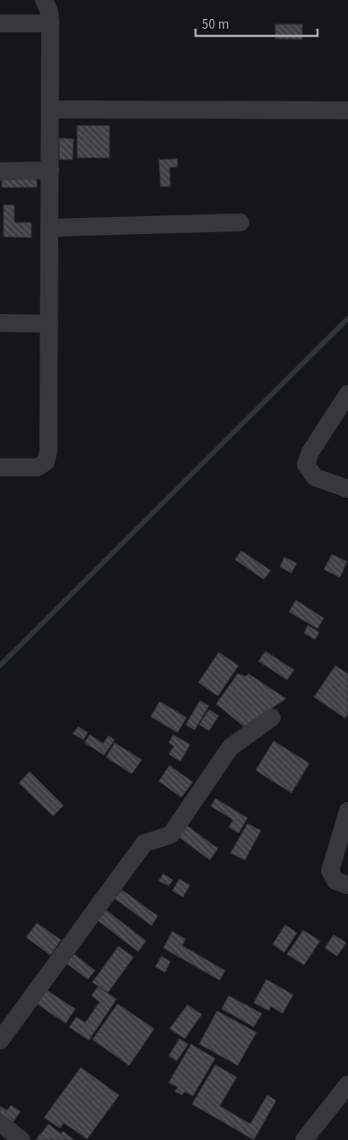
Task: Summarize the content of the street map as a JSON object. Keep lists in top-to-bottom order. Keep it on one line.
{"scale_bar":"50 m"}
